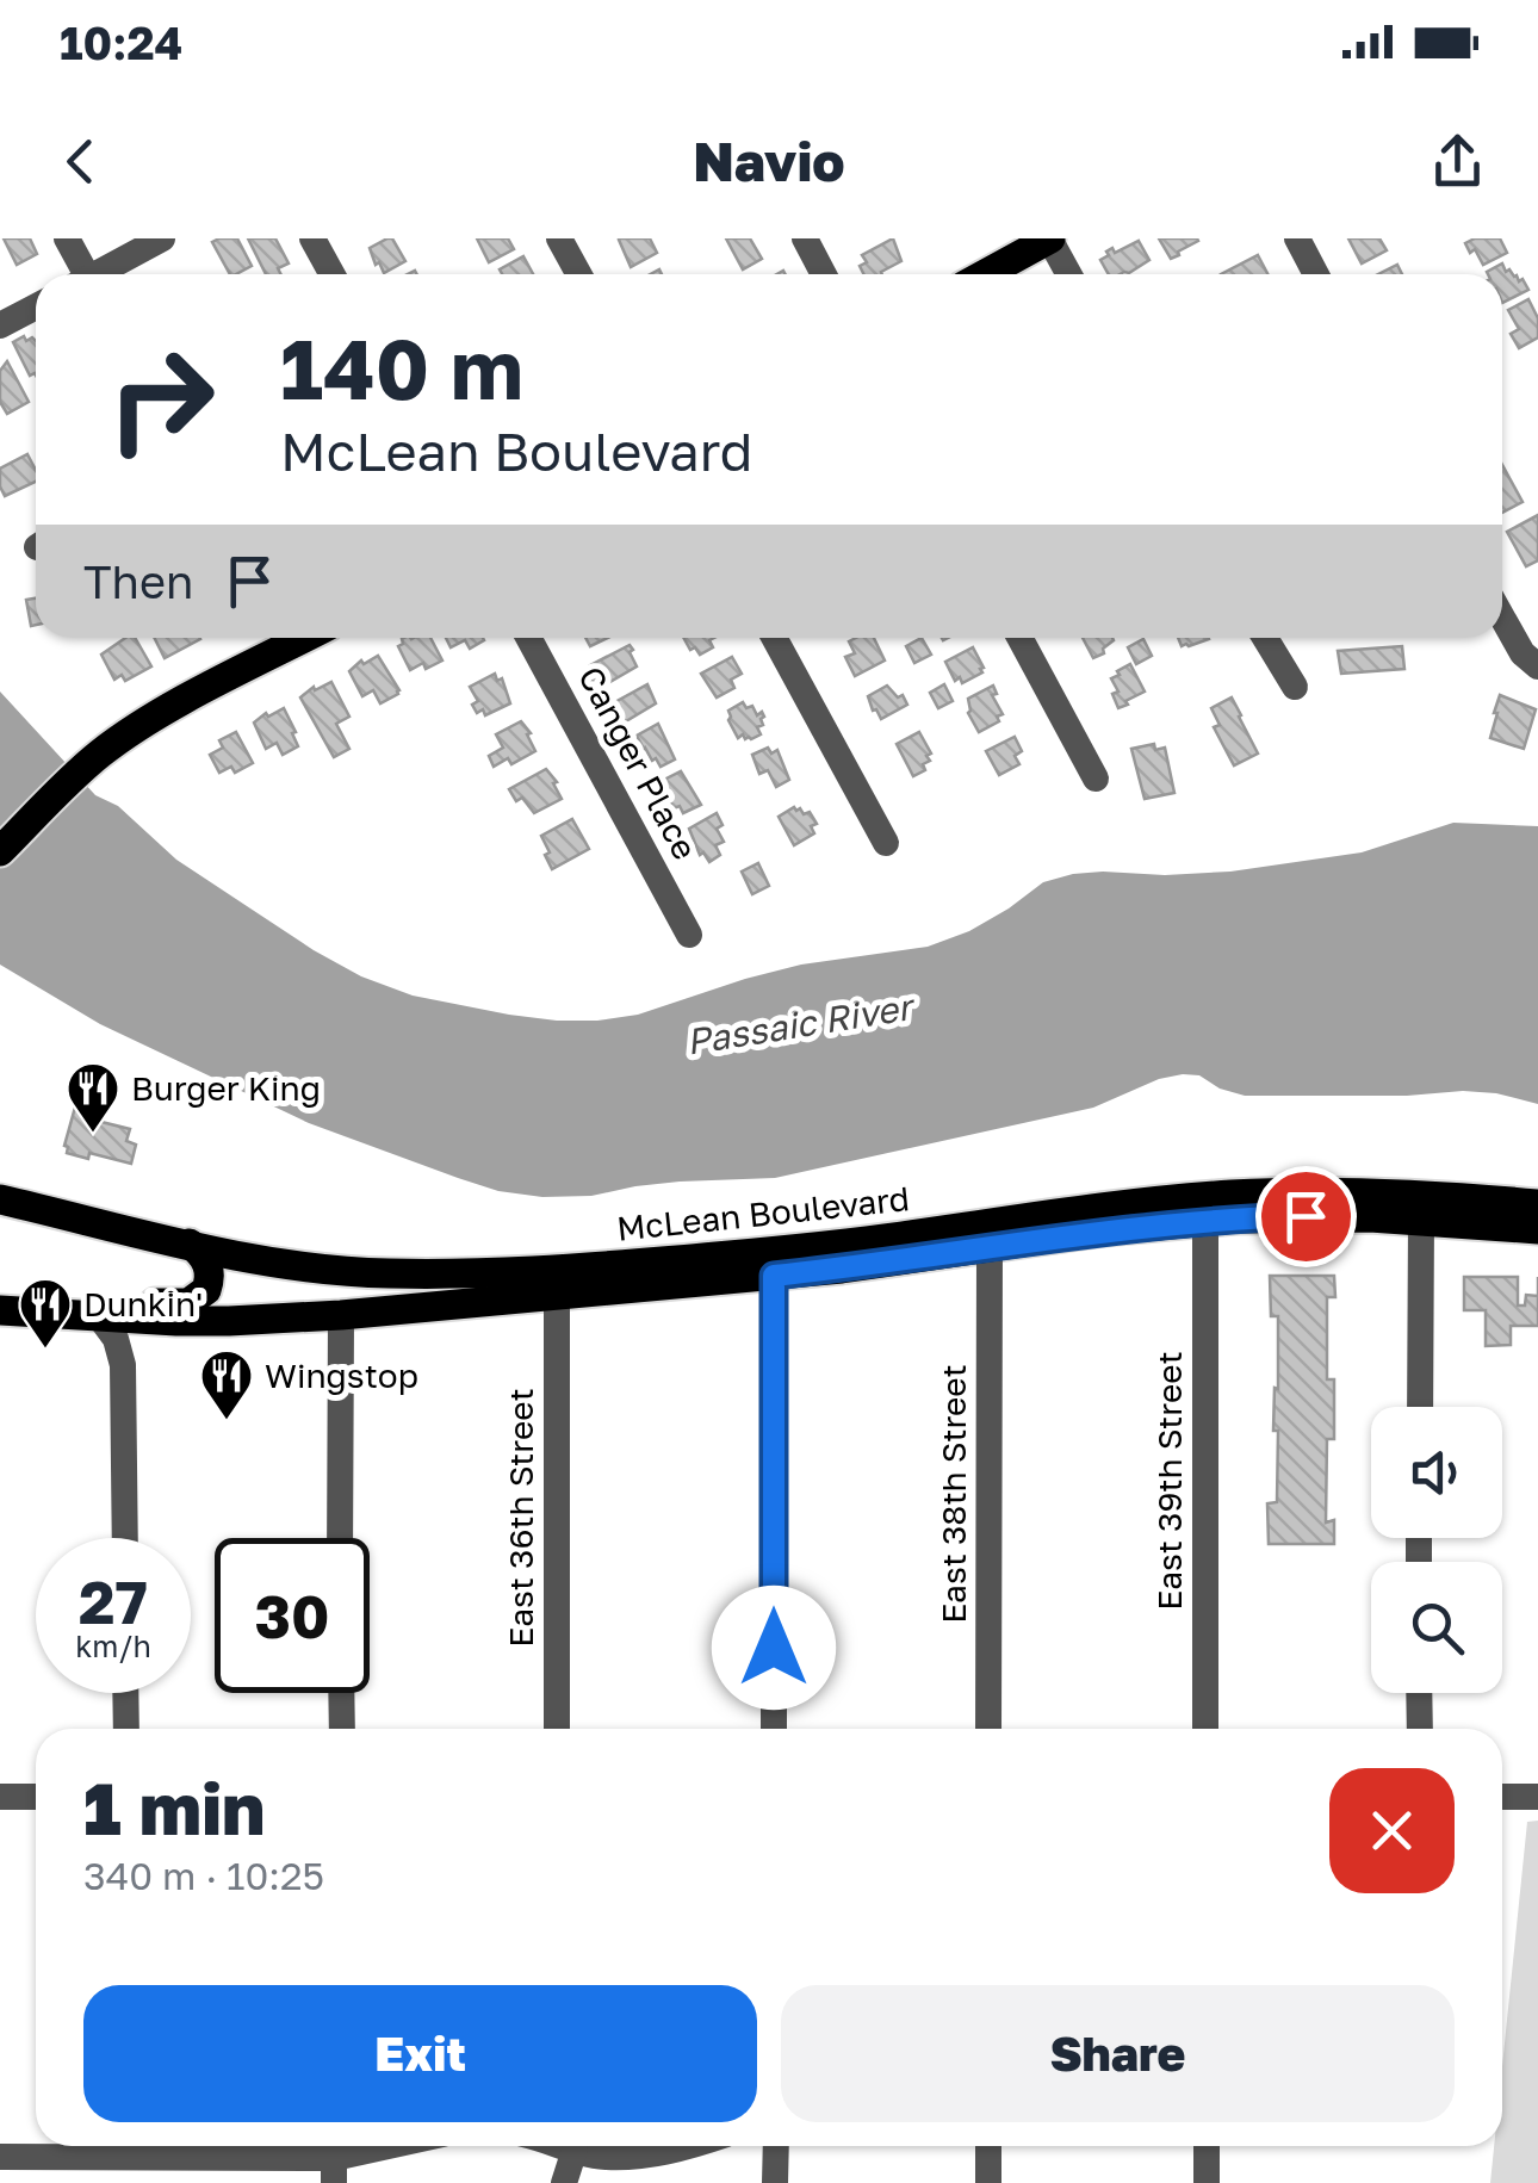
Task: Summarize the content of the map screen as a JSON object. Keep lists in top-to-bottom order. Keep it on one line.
{"streets":{"main road":["McLean Boulevard"],"street":["Canger Place","East 39th Street","East 38th Street","East 36th Street"]},"crossings":[["McLean Boulevard","East 39th Street"],["McLean Boulevard","East 38th Street"],["McLean Boulevard","East 36th Street"]],"water":["Passaic River"],"places":{"restaurant":["Burger King","Dunkin'","Wingstop"]},"page":{"status":"10:24","header":"Navio","turn":["140 m","McLean Boulevard"],"then":"Then","speed":"27 km/h","limit":"30","heading":["1 min","340 m · 10:25"],"buttons":["Exit","Share"]}}
